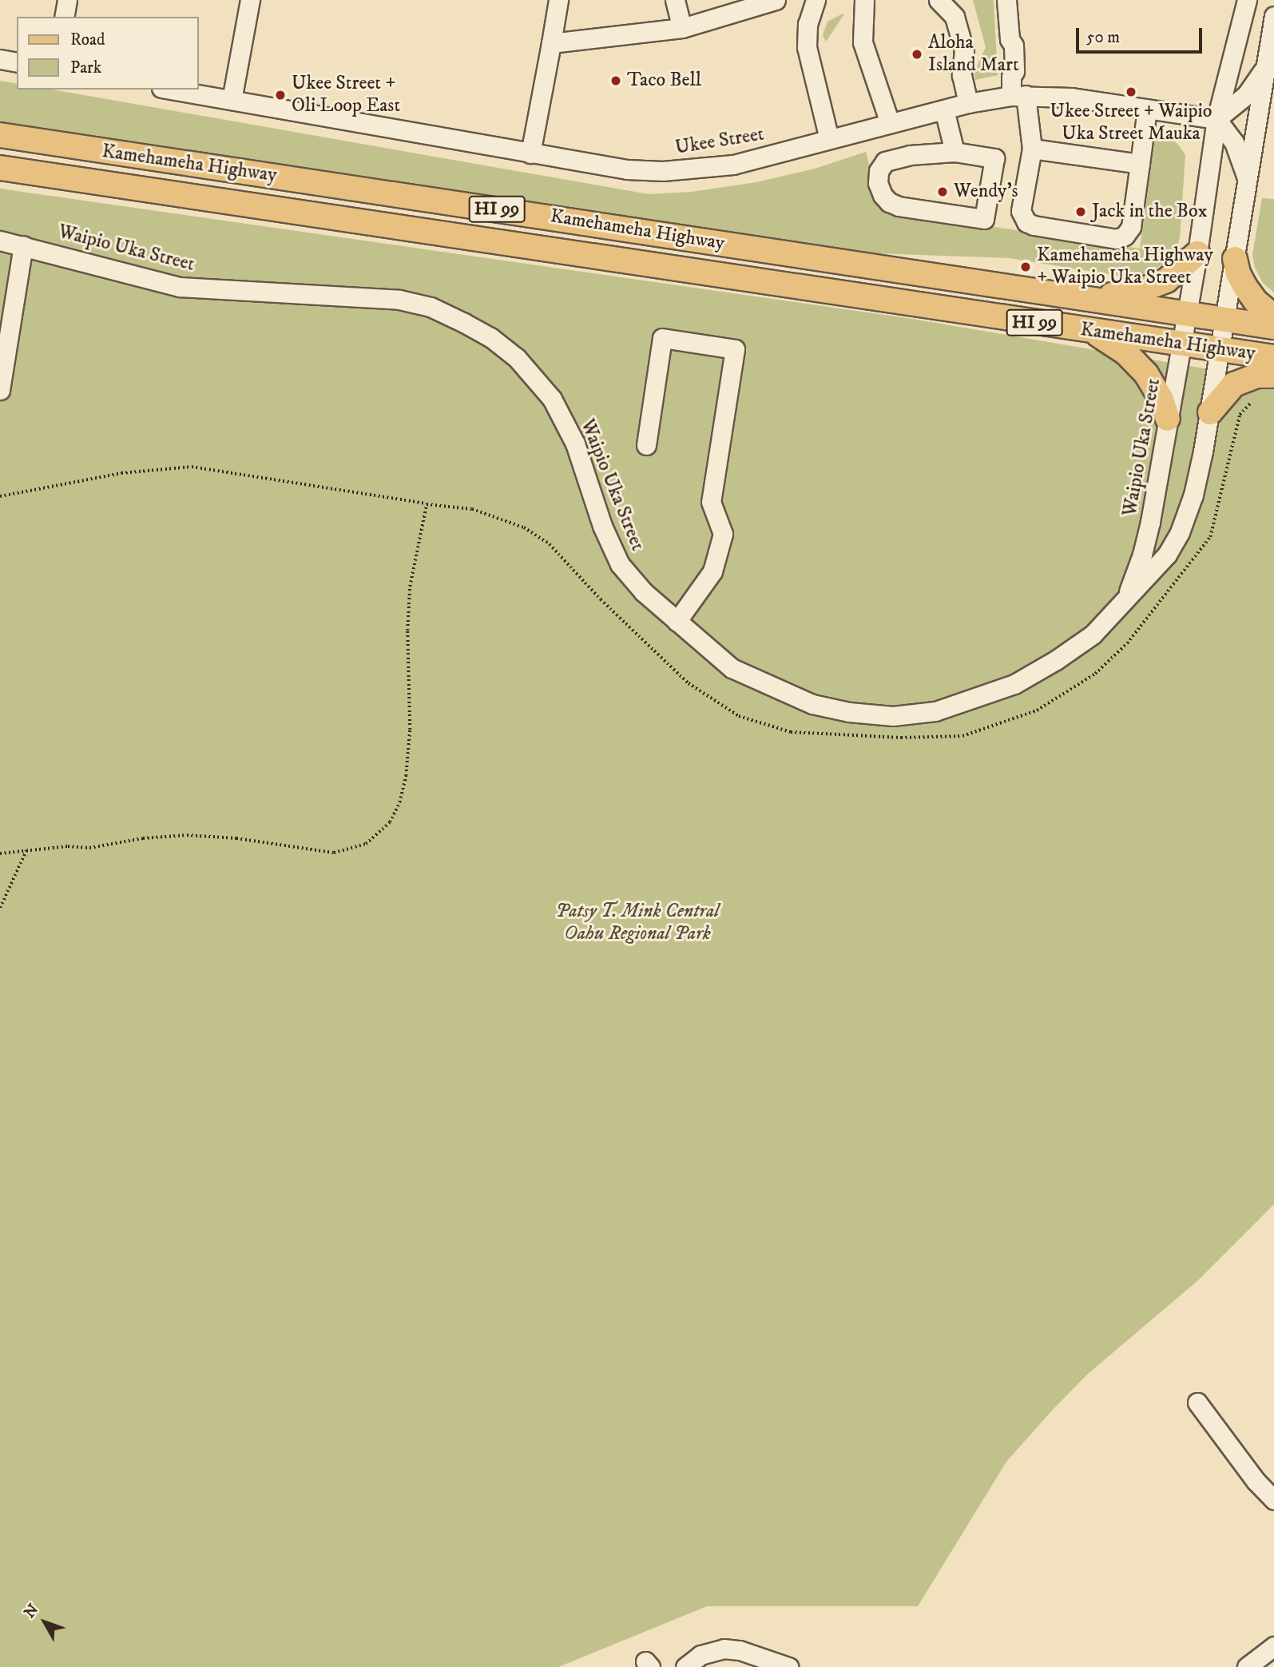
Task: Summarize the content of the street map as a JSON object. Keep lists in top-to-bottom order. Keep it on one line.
{"streets":{"main road":["Kamehameha Highway","HI 99"],"street":["Ukee Street","Waipio Uka Street"]},"crossings":[["Ukee Street","Waipio Uka Street"],["Kamehameha Highway","Waipio Uka Street"]],"parks":["Patsy T. Mink Central Oahu Regional Park"],"places":["Aloha Island Mart","Taco Bell","Ukee Street + Waipio Uka Street Mauka","Ukee Street + Oli Loop East","Wendy's","Jack in the Box","Kamehameha Highway + Waipio Uka Street"],"legend":["Road","Park"],"scale_bar":"50 m","north":"top left"}
